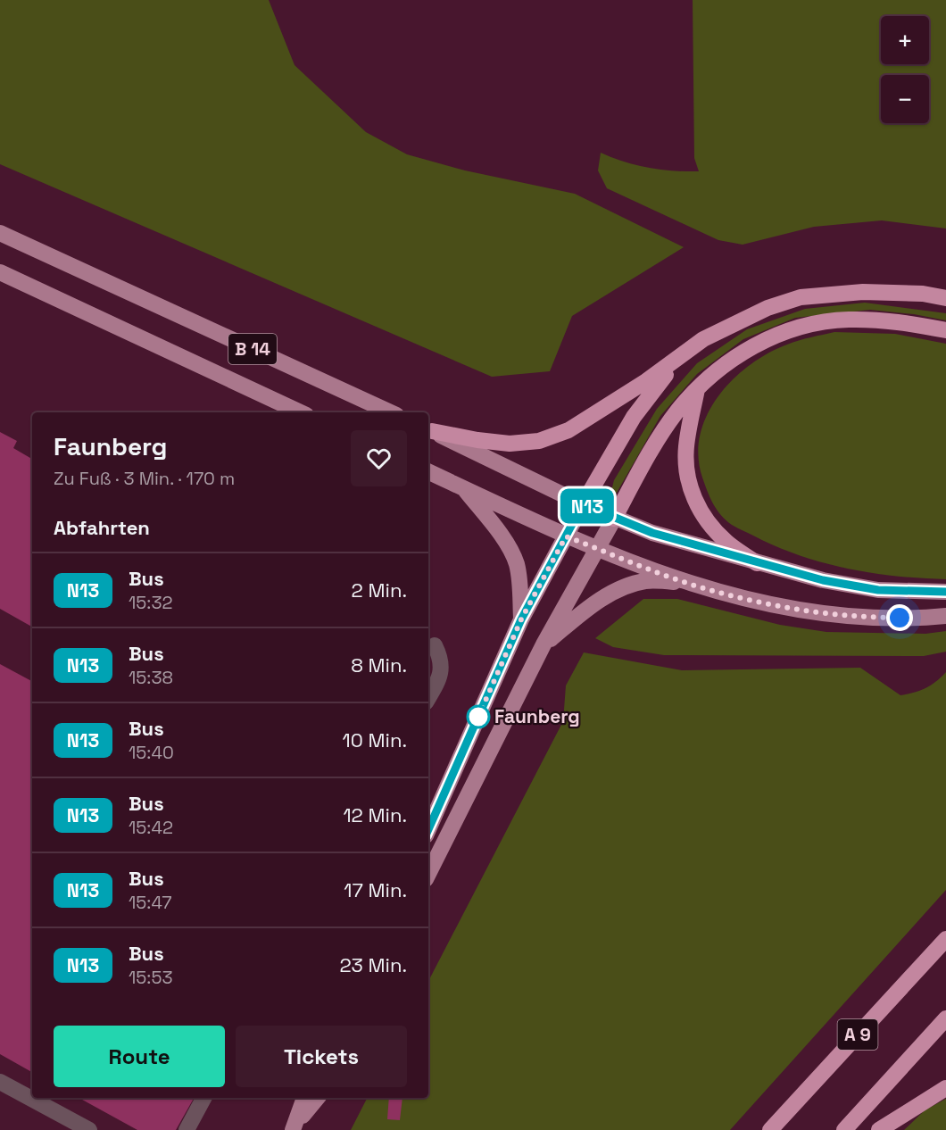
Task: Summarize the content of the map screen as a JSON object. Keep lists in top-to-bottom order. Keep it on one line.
{"streets":{"highway":["A 9"],"main road":["B 14"]},"places":["Faunberg"],"lines":["bus line N13"],"page":{"on_map":"N13","map_buttons":["+","−"],"heading":[["Faunberg","Zu Fuß · 3 Min. · 170 m"],"Abfahrten"],"list":[{"mark":"N13","name":"Bus","note":"15:32","value":"2 Min."},{"mark":"N13","name":"Bus","note":"15:38","value":"8 Min."},{"mark":"N13","name":"Bus","note":"15:40","value":"10 Min."},{"mark":"N13","name":"Bus","note":"15:42","value":"12 Min."},{"mark":"N13","name":"Bus","note":"15:47","value":"17 Min."},{"mark":"N13","name":"Bus","note":"15:53","value":"23 Min."}],"buttons":["Route","Tickets"]}}
